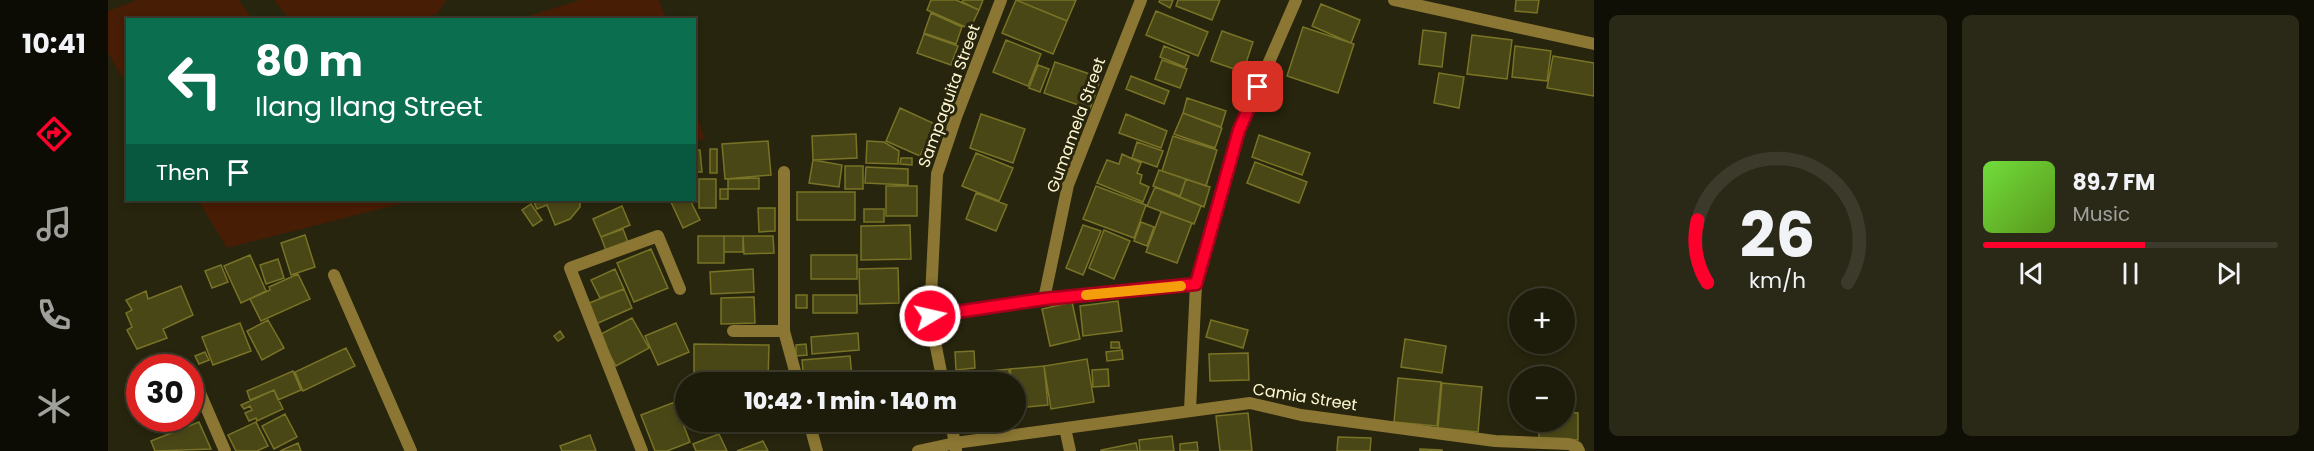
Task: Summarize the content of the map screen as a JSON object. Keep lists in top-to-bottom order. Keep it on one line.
{"streets":{"street":["Sampaguita Street","Gumamela Street","Camia Street"]},"page":{"tabs":"10:41","turn":["80 m","Ilang Ilang Street"],"then":"Then","song":["89.7 FM","Music"],"map_buttons":["+","−"],"limit":"30","trip":"10:42 · 1 min · 140 m","gauge":["26","km/h"]}}
